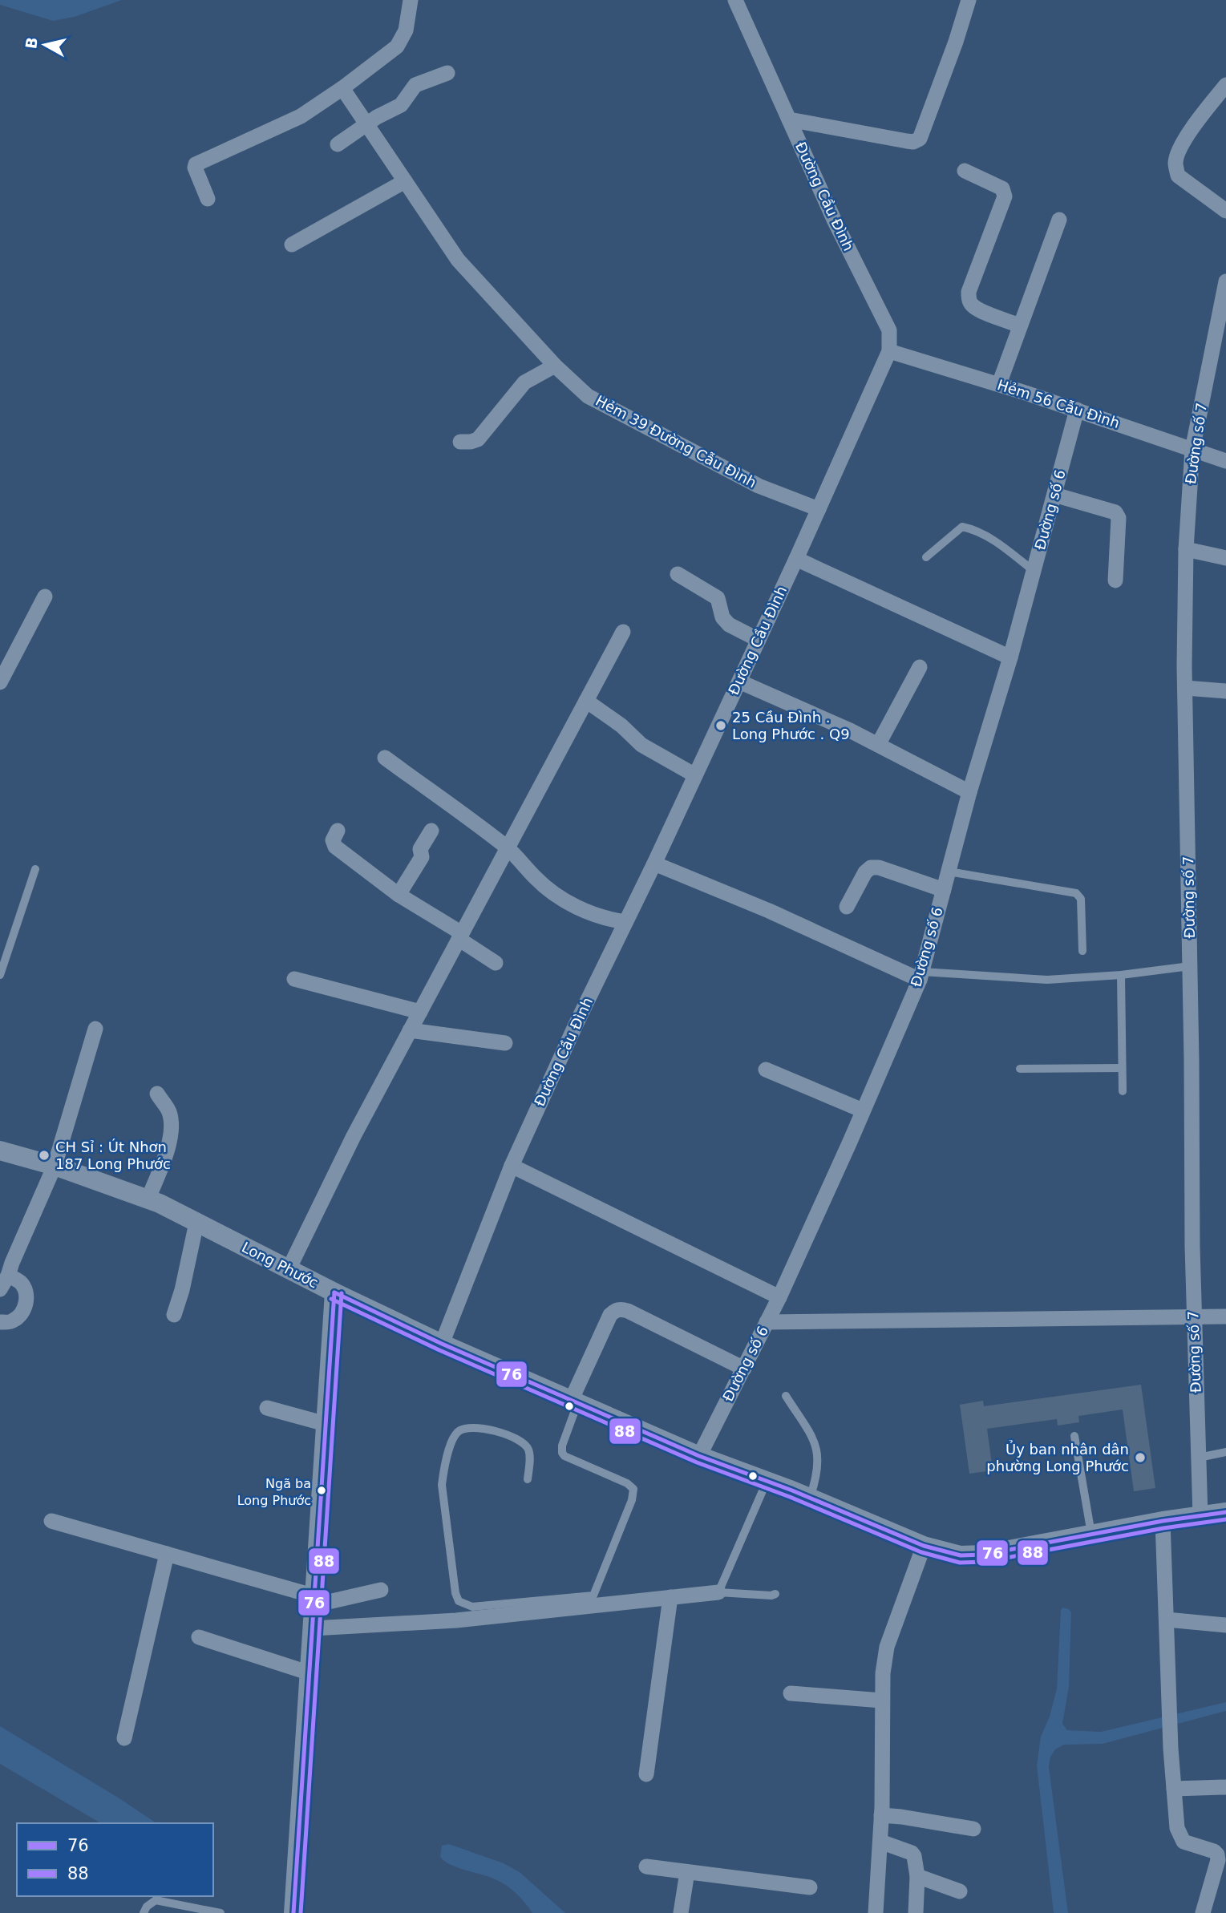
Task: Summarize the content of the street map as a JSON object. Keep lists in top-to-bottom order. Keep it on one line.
{"streets":{"street":["Đường Cầu Đình","Hẻm 56 Cẫu Đình","Hẻm 39 Đường Cẫu Đình","Đường số 7","Đường số 6","Long Phước"]},"crossings":[["Đường Cầu Đình","Hẻm 56 Cẫu Đình"],["Đường Cầu Đình","Hẻm 39 Đường Cẫu Đình"],["Đường Cầu Đình","Long Phước"],["Hẻm 56 Cẫu Đình","Đường số 7"],["Hẻm 56 Cẫu Đình","Đường số 6"],["Đường số 7","Long Phước"],["Đường số 6","Long Phước"]],"places":["25 Cầu Đình . Long Phước . Q9","CH Sỉ : Út Nhơn 187 Long Phước","Ủy ban nhân dân phường Long Phước","Ngã ba Long Phước"],"lines":["transit line 76","transit line 88"],"legend":["76","88"],"north":"left"}
